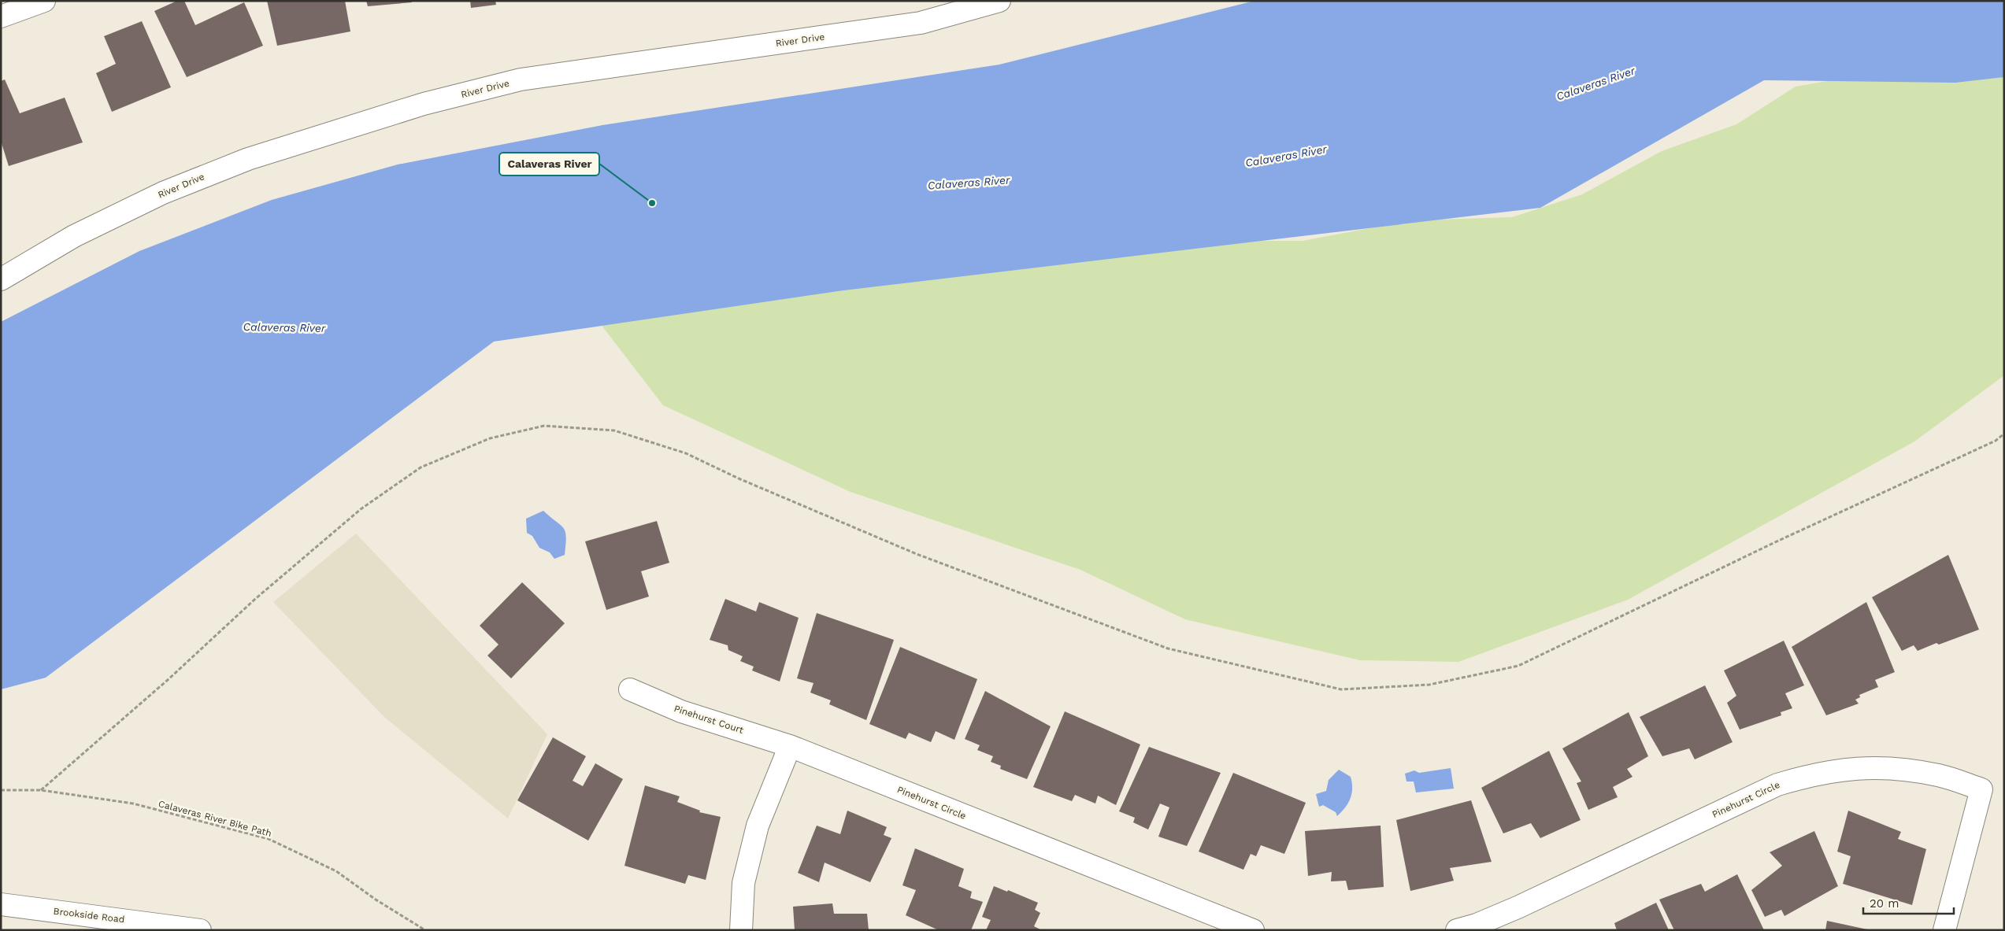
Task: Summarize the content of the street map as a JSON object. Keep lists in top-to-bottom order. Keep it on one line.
{"streets":{"street":["River Drive","Pinehurst Court","Pinehurst Circle","Brookside Road"],"path":["Calaveras River Bike Path"]},"crossings":[["Pinehurst Court","Pinehurst Circle"]],"water":["Calaveras River"],"places":["Calaveras River"],"scale_bar":"20 m"}
